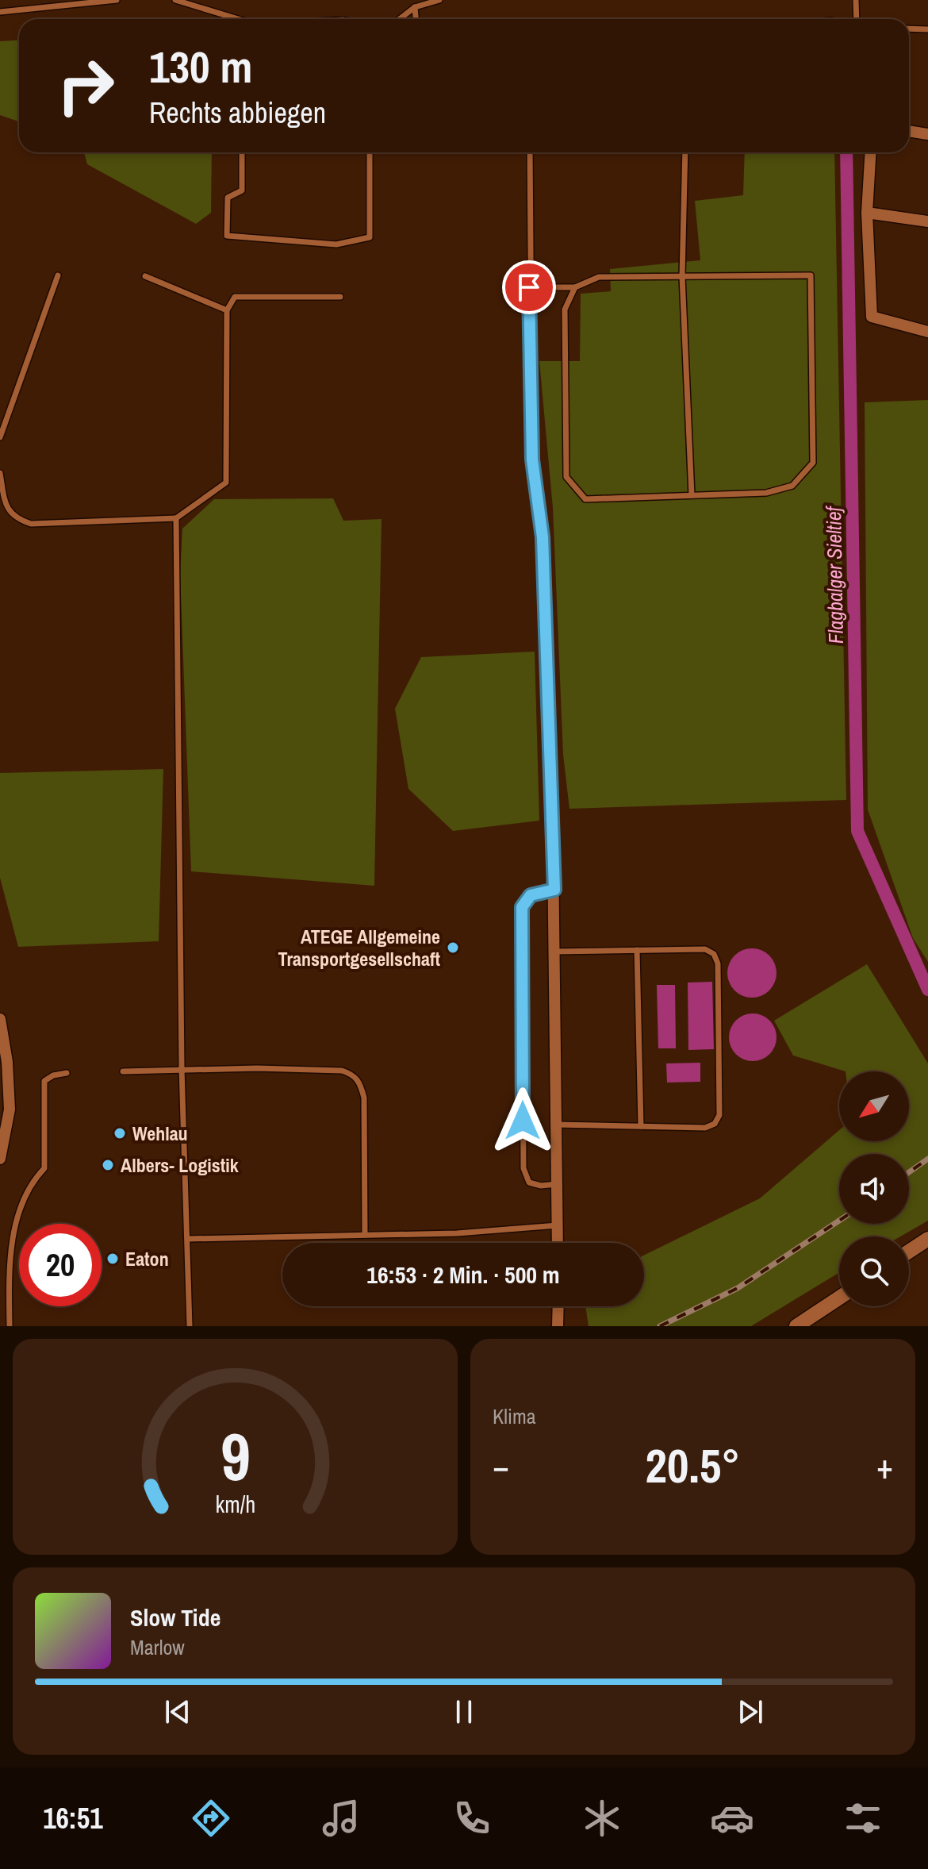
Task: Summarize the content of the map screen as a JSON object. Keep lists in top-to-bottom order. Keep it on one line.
{"water":["Flagbalger Sieltief"],"places":["ATEGE Allgemeine Transportgesellschaft","Wehlau","Albers- Logistik","Eaton"],"north":"bottom left","page":{"turn":["130 m","Rechts abbiegen"],"limit":"20","trip":"16:53 · 2 Min. · 500 m","tile":"Klima","heat":["−","20.5°","+"],"song":["Slow Tide","Marlow"],"tabs":"16:51","gauge":["9","km/h"]}}
